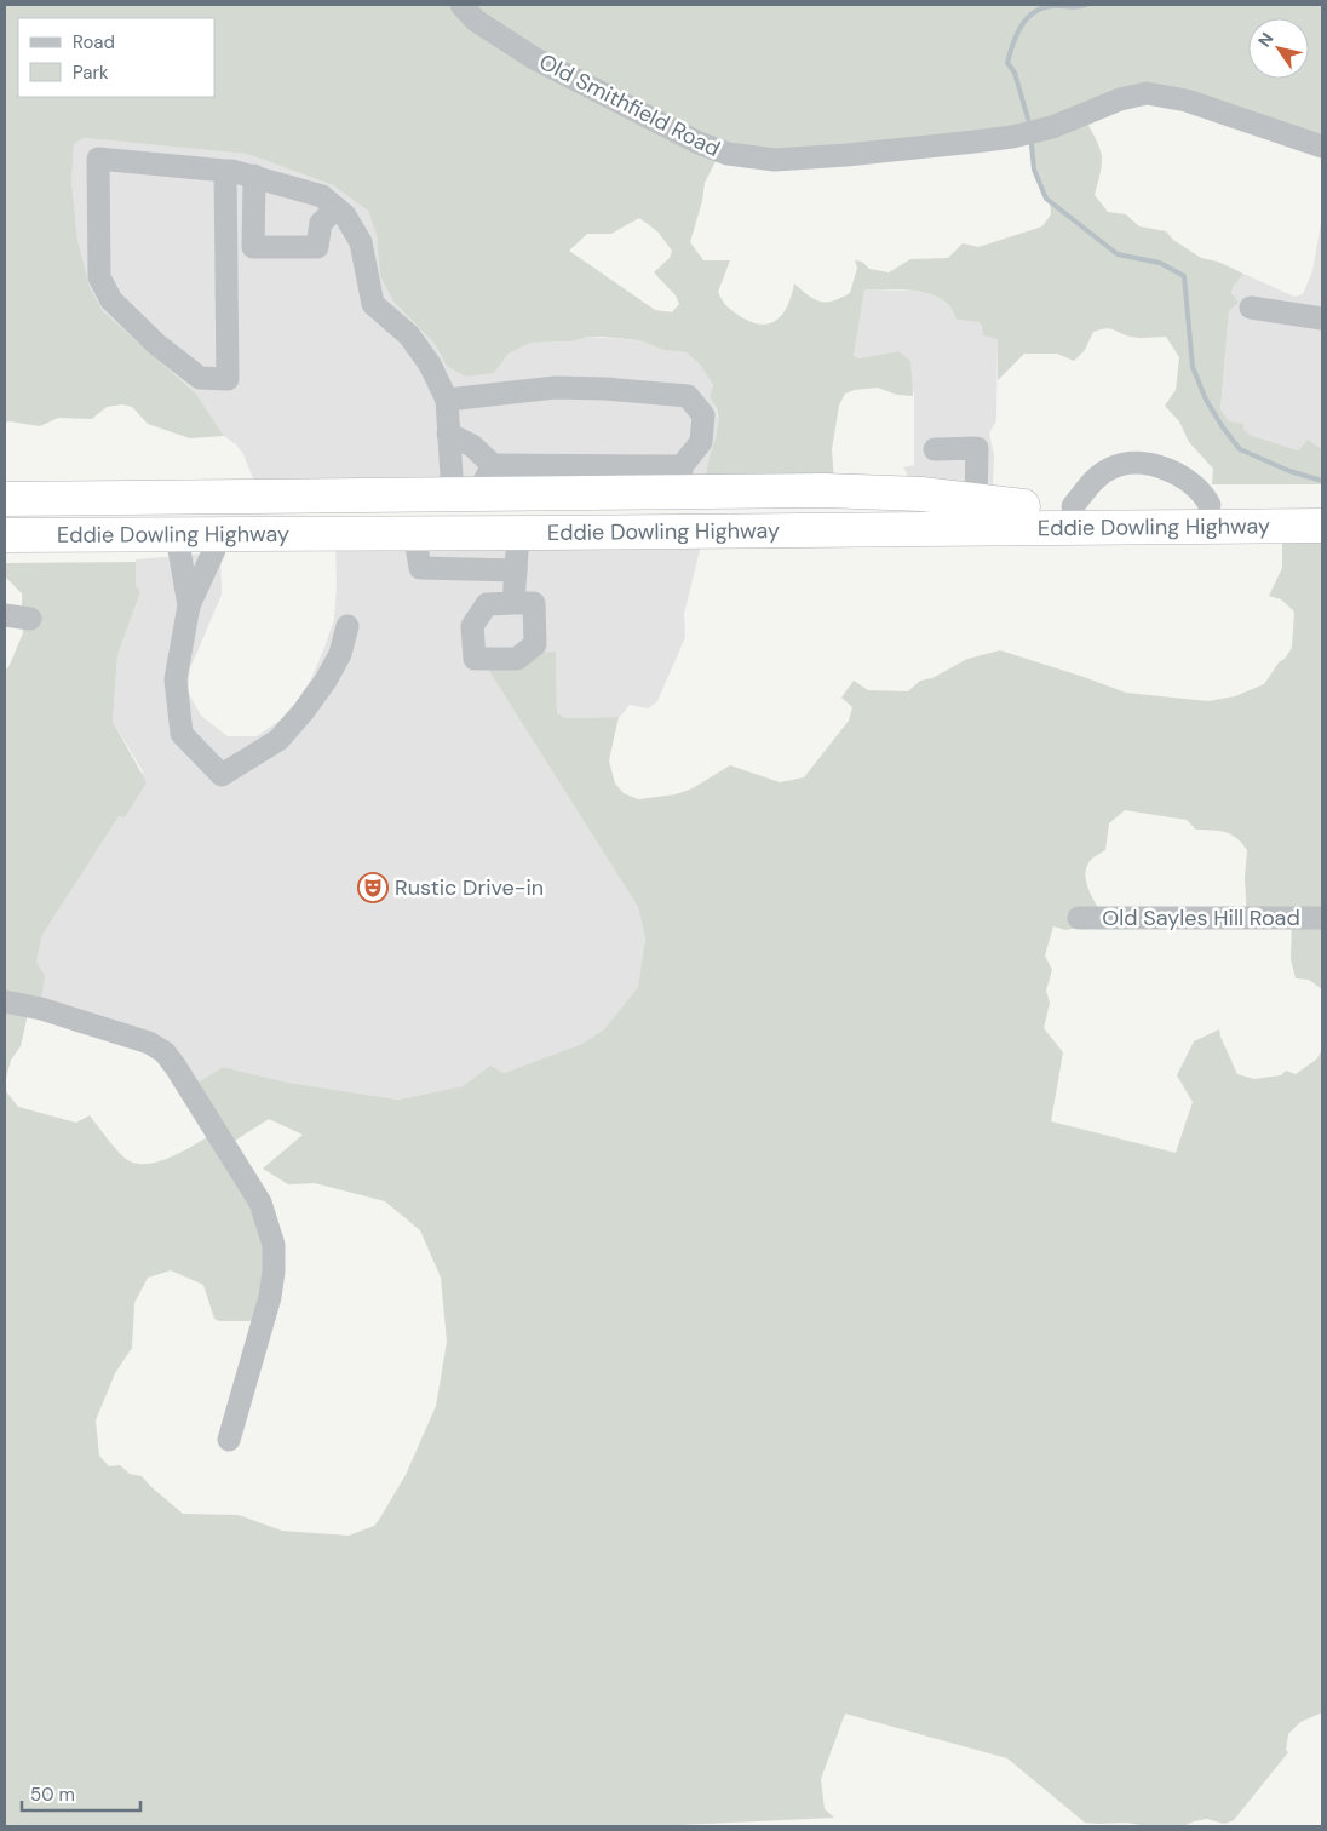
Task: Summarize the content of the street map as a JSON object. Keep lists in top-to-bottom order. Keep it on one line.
{"streets":{"highway":["Eddie Dowling Highway"],"street":["Old Smithfield Road","Old Sayles Hill Road"]},"places":{"theatre":["Rustic Drive-in"]},"legend":["Road","Park"],"scale_bar":"50 m","north":"top left"}
